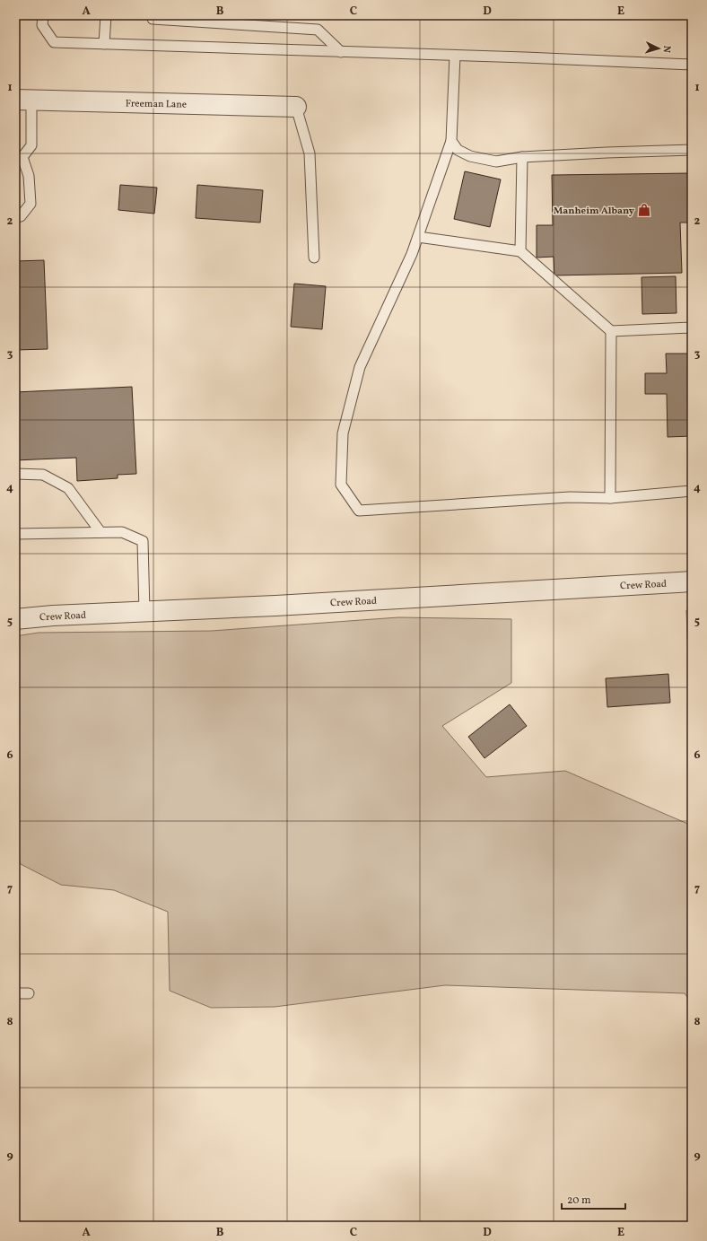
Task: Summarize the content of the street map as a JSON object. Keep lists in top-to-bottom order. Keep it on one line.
{"streets":{"street":["Freeman Lane","Crew Road"]},"places":{"shop":["Manheim Albany"]},"scale_bar":"20 m","north":"right","grid":{"columns":["A","B","C","D","E"],"rows":["1","2","3","4","5","6","7","8","9"]}}
